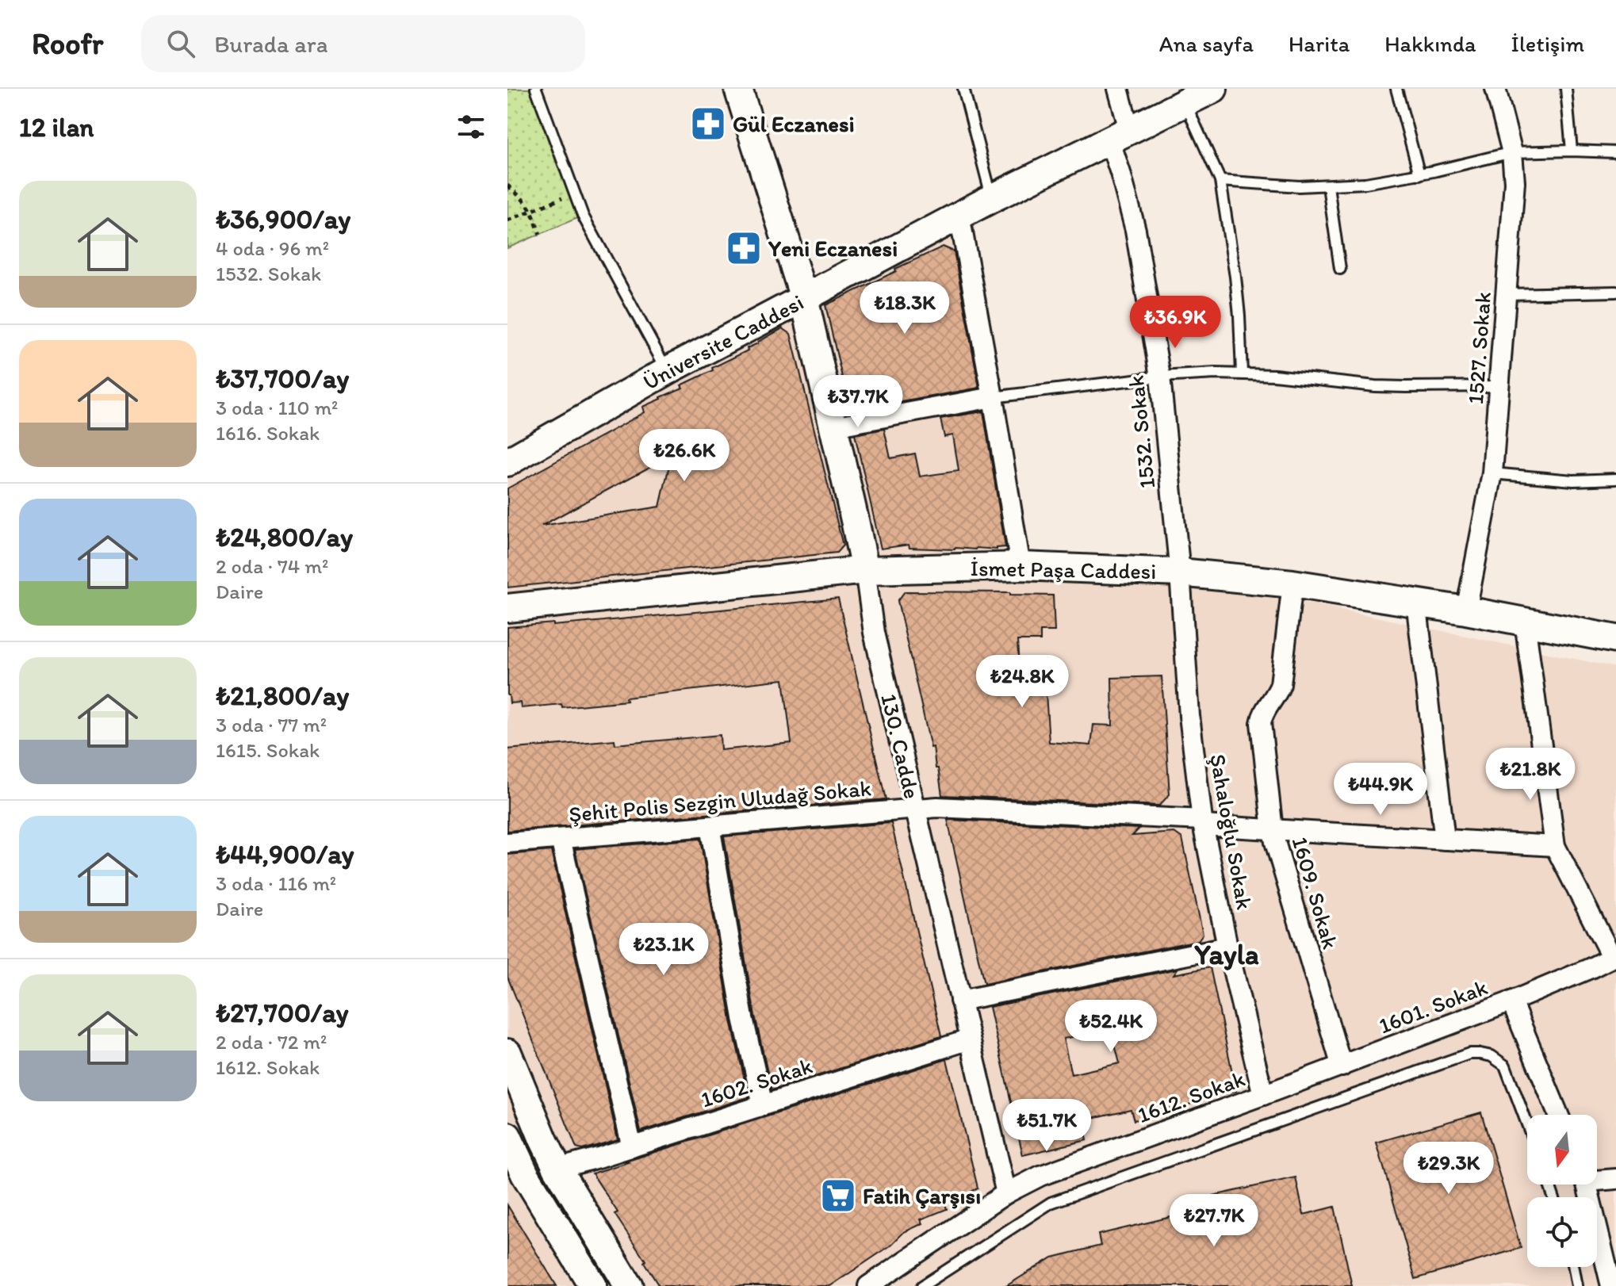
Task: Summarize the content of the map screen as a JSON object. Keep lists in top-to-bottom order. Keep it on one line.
{"streets":{"main road":["Üniversite Caddesi","İsmet Paşa Caddesi","130. Cadde"],"street":["1527. Sokak","1532. Sokak","Şehit Polis Sezgin Uludağ Sokak","Şahaloğlu Sokak","1609. Sokak","1601. Sokak","1602. Sokak","1612. Sokak"]},"crossings":[["Üniversite Caddesi","1532. Sokak"],["Üniversite Caddesi","130. Cadde"],["1527. Sokak","İsmet Paşa Caddesi"],["1532. Sokak","İsmet Paşa Caddesi"],["1532. Sokak","Şahaloğlu Sokak"],["İsmet Paşa Caddesi","130. Cadde"],["İsmet Paşa Caddesi","Şahaloğlu Sokak"],["İsmet Paşa Caddesi","1609. Sokak"],["130. Cadde","Şehit Polis Sezgin Uludağ Sokak"],["130. Cadde","1602. Sokak"],["130. Cadde","1612. Sokak"],["Şehit Polis Sezgin Uludağ Sokak","Şahaloğlu Sokak"],["Şehit Polis Sezgin Uludağ Sokak","1609. Sokak"],["Şahaloğlu Sokak","1601. Sokak"],["Şahaloğlu Sokak","1612. Sokak"],["1609. Sokak","1601. Sokak"],["1601. Sokak","1612. Sokak"]],"districts":["Yayla"],"places":{"pharmacy":["Gül Eczanesi","Yeni Eczanesi"],"supermarket":["Fatih Çarşısı"]},"north":"bottom","page":{"header":"Roofr","search":"Burada ara","nav":["Ana sayfa","Harita","Hakkında","İletişim"],"heading":"12 ilan","list":[{"name":"₺36,900/ay","note":"4 oda · 96 m² · 1532. Sokak"},{"name":"₺37,700/ay","note":"3 oda · 110 m² · 1616. Sokak"},{"name":"₺24,800/ay","note":"2 oda · 74 m² · Daire"},{"name":"₺21,800/ay","note":"3 oda · 77 m² · 1615. Sokak"},{"name":"₺44,900/ay","note":"3 oda · 116 m² · Daire"},{"name":"₺27,700/ay","note":"2 oda · 72 m² · 1612. Sokak"}],"price":["₺18.3K","₺36.9K","₺37.7K","₺26.6K","₺24.8K","₺21.8K","₺44.9K","₺23.1K","₺52.4K","₺51.7K","₺29.3K","₺27.7K"]}}
